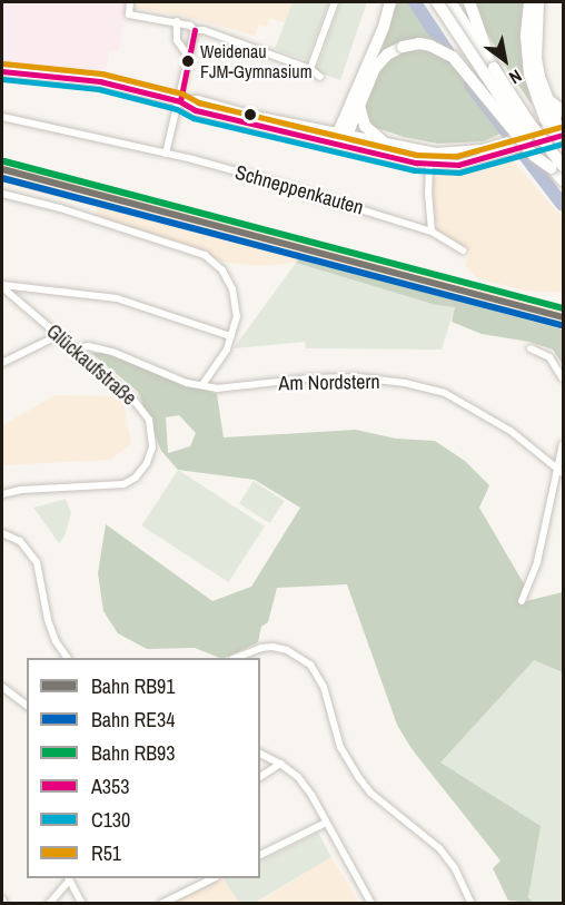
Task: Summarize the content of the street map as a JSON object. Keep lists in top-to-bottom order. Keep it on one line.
{"streets":{"street":["Schneppenkauten","Glückaufstraße","Am Nordstern"]},"crossings":[["Glückaufstraße","Am Nordstern"]],"places":["Weidenau FJM-Gymnasium"],"lines":["transit line A353","transit line R51","transit line C130","rail line RB93","rail line RB91","rail line RE34"],"legend":["Bahn RB91","Bahn RE34","Bahn RB93","A353","C130","R51"],"north":"bottom right"}
